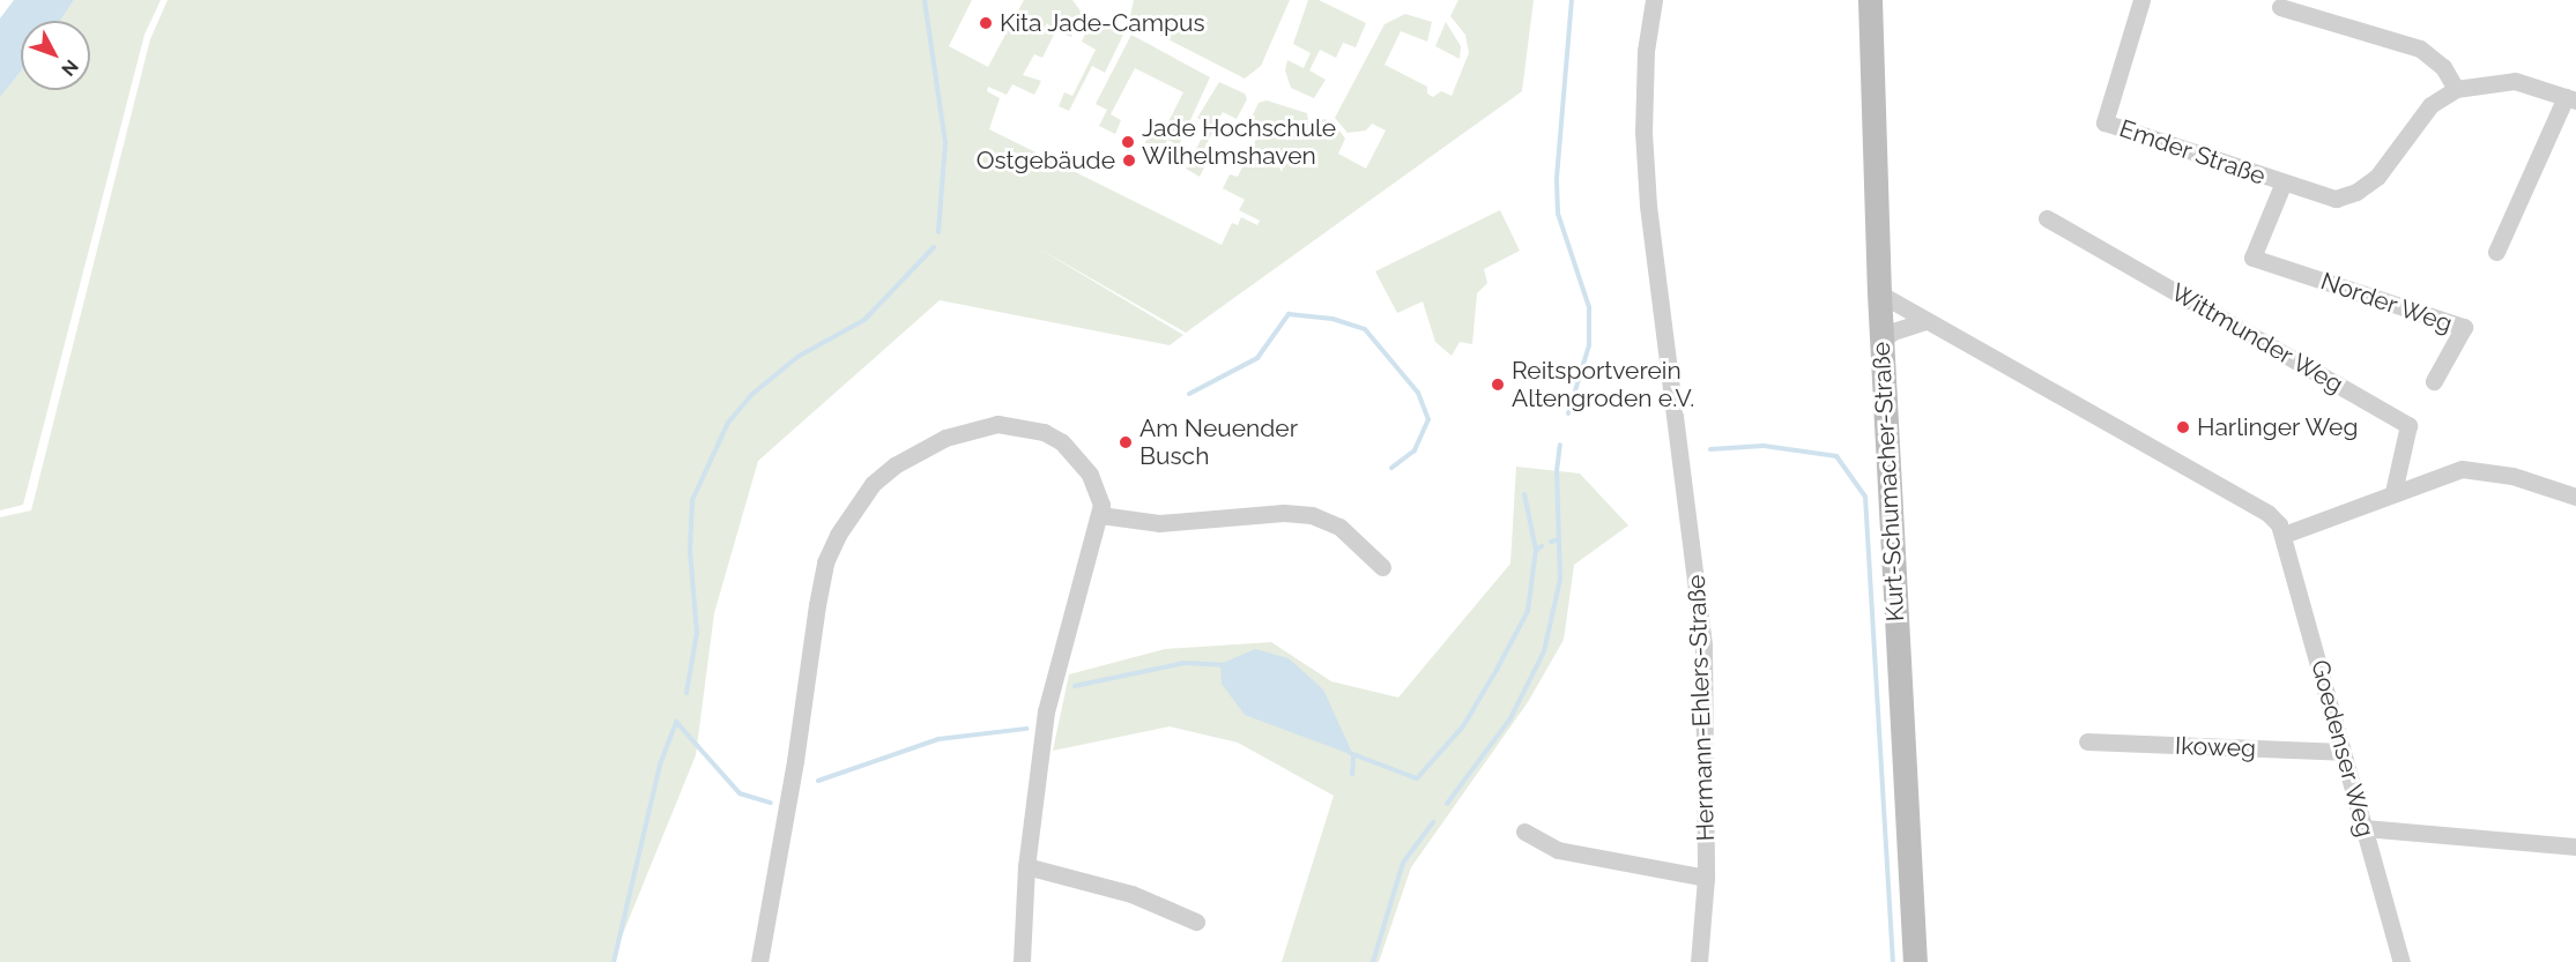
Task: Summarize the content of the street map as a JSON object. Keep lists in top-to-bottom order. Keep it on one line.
{"streets":{"street":["Emder Straße","Norder Weg","Wittmunder Weg","Kurt-Schumacher-Straße","Hermann-Ehlers-Straße","Ikoweg","Goedenser Weg"]},"crossings":[["Emder Straße","Norder Weg"],["Ikoweg","Goedenser Weg"]],"places":["Kita Jade-Campus","Jade Hochschule Wilhelmshaven","Ostgebäude","Reitsportverein Altengroden e.V.","Harlinger Weg","Am Neuender Busch"],"north":"bottom right"}
